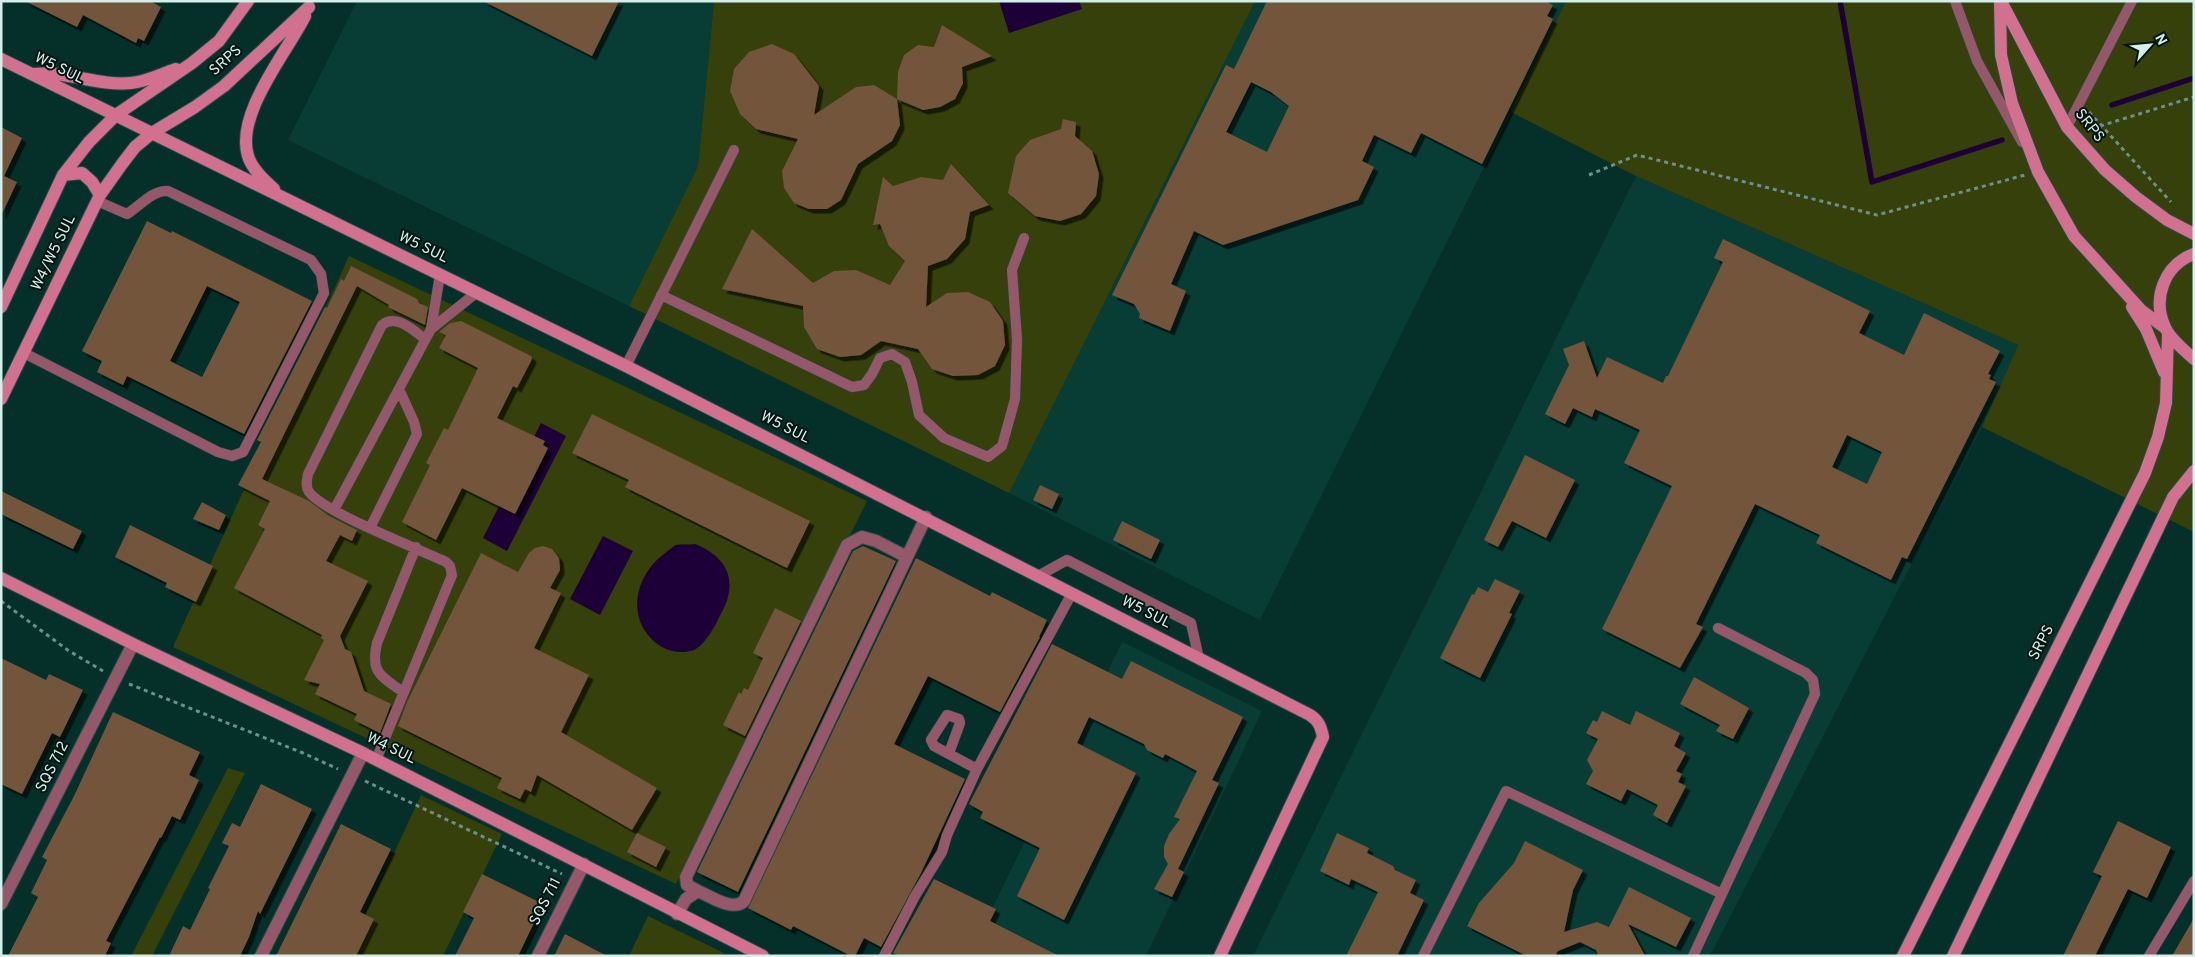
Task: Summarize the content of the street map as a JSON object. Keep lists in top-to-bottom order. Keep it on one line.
{"streets":{"main road":["SRPS","W5 SUL","W4/W5 SUL","W4 SUL"],"street":["SQS 712","SQS 711"]},"crossings":[["SRPS","W5 SUL"],["SRPS","W4/W5 SUL"],["W5 SUL","W4/W5 SUL"],["W4 SUL","SQS 712"],["W4 SUL","SQS 711"]],"north":"top right"}
